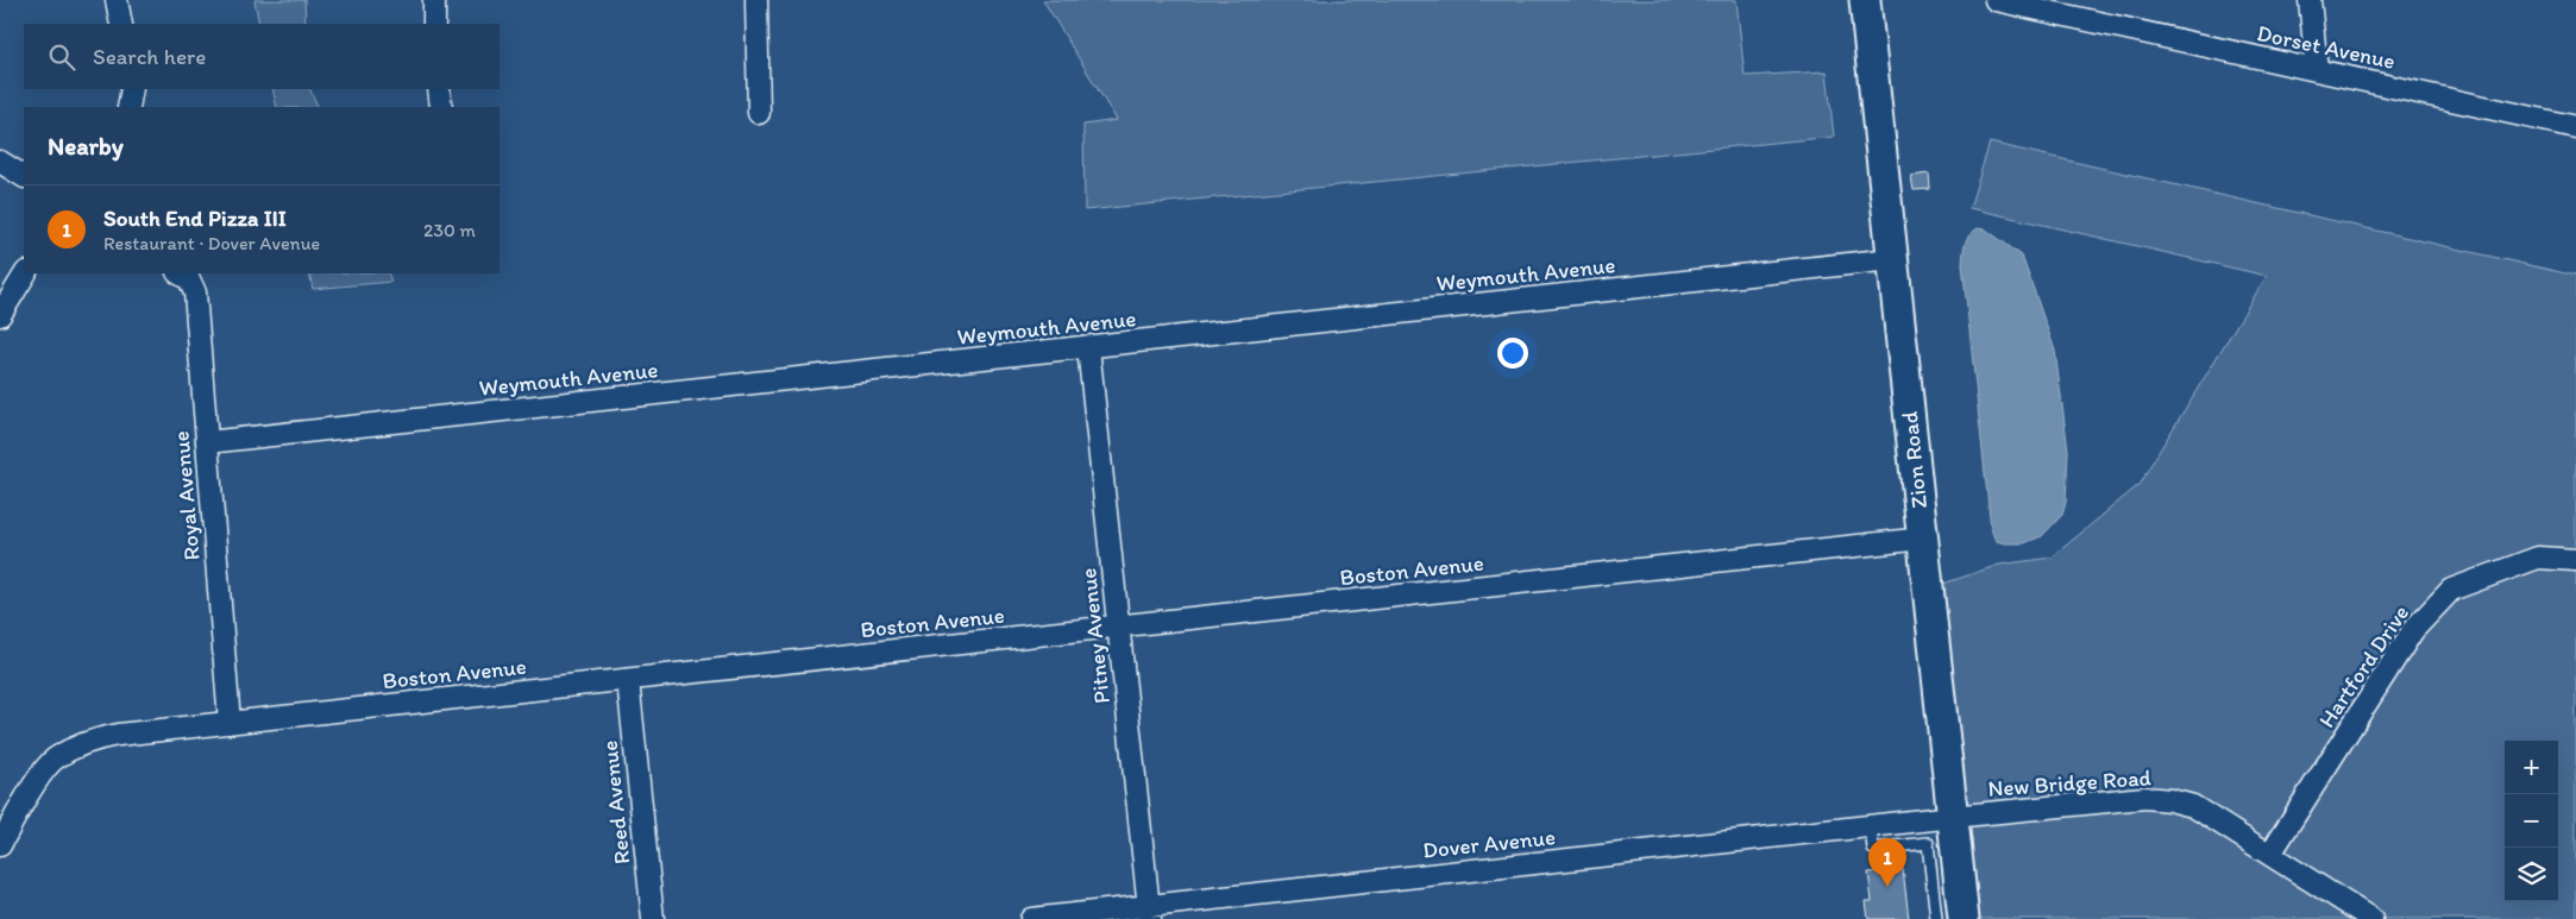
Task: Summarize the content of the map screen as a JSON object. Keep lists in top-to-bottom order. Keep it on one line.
{"streets":{"street":["Dorset Avenue","Weymouth Avenue","Zion Road","Royal Avenue","Boston Avenue","Pitney Avenue","Hartford Drive","New Bridge Road","Reed Avenue","Dover Avenue"]},"crossings":[["Weymouth Avenue","Zion Road"],["Weymouth Avenue","Royal Avenue"],["Weymouth Avenue","Pitney Avenue"],["Zion Road","Boston Avenue"],["Zion Road","New Bridge Road"],["Zion Road","Dover Avenue"],["Royal Avenue","Boston Avenue"],["Boston Avenue","Pitney Avenue"],["Boston Avenue","Reed Avenue"],["Pitney Avenue","Dover Avenue"],["Hartford Drive","New Bridge Road"],["New Bridge Road","Dover Avenue"]],"page":{"search":"Search here","heading":"Nearby","list":[{"mark":"1","name":"South End Pizza III","note":"Restaurant · Dover Avenue","value":"230 m"}],"map_buttons":["+","−"],"pins":"1"}}
